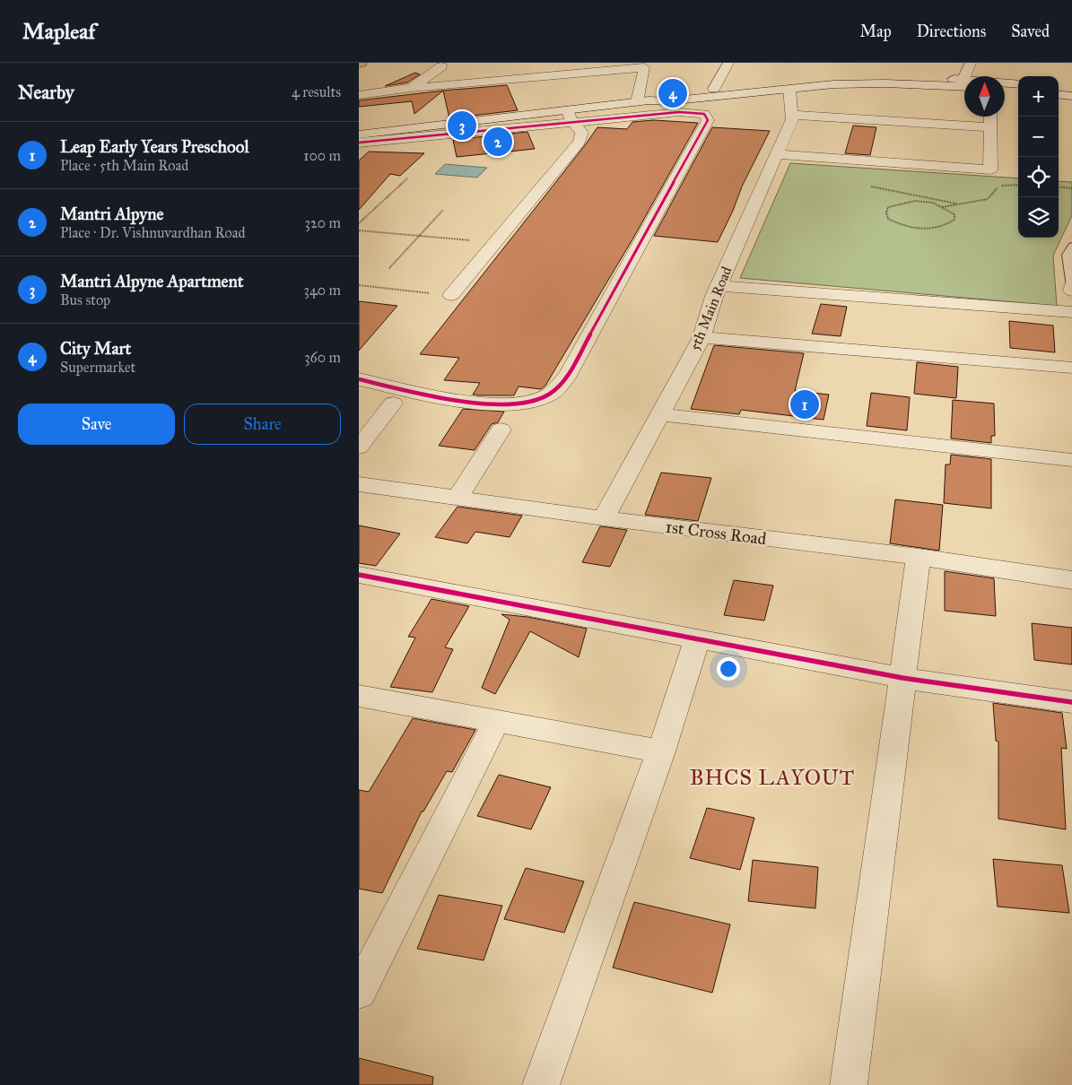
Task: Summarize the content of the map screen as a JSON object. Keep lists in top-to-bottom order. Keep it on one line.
{"streets":{"street":["5th Main Road","1st Cross Road"]},"crossings":[["5th Main Road","1st Cross Road"]],"districts":["BHCS LAYOUT"],"north":"top","page":{"header":"Mapleaf","nav":["Map","Directions","Saved"],"heading":["Nearby","4 results"],"map_buttons":["+","−"],"pins":["4","3","2","1"],"list":[{"mark":"1","name":"Leap Early Years Preschool","note":"Place · 5th Main Road","value":"100 m"},{"mark":"2","name":"Mantri Alpyne","note":"Place · Dr. Vishnuvardhan Road","value":"320 m"},{"mark":"3","name":"Mantri Alpyne Apartment","note":"Bus stop","value":"340 m"},{"mark":"4","name":"City Mart","note":"Supermarket","value":"360 m"}],"buttons":["Save","Share"]}}
